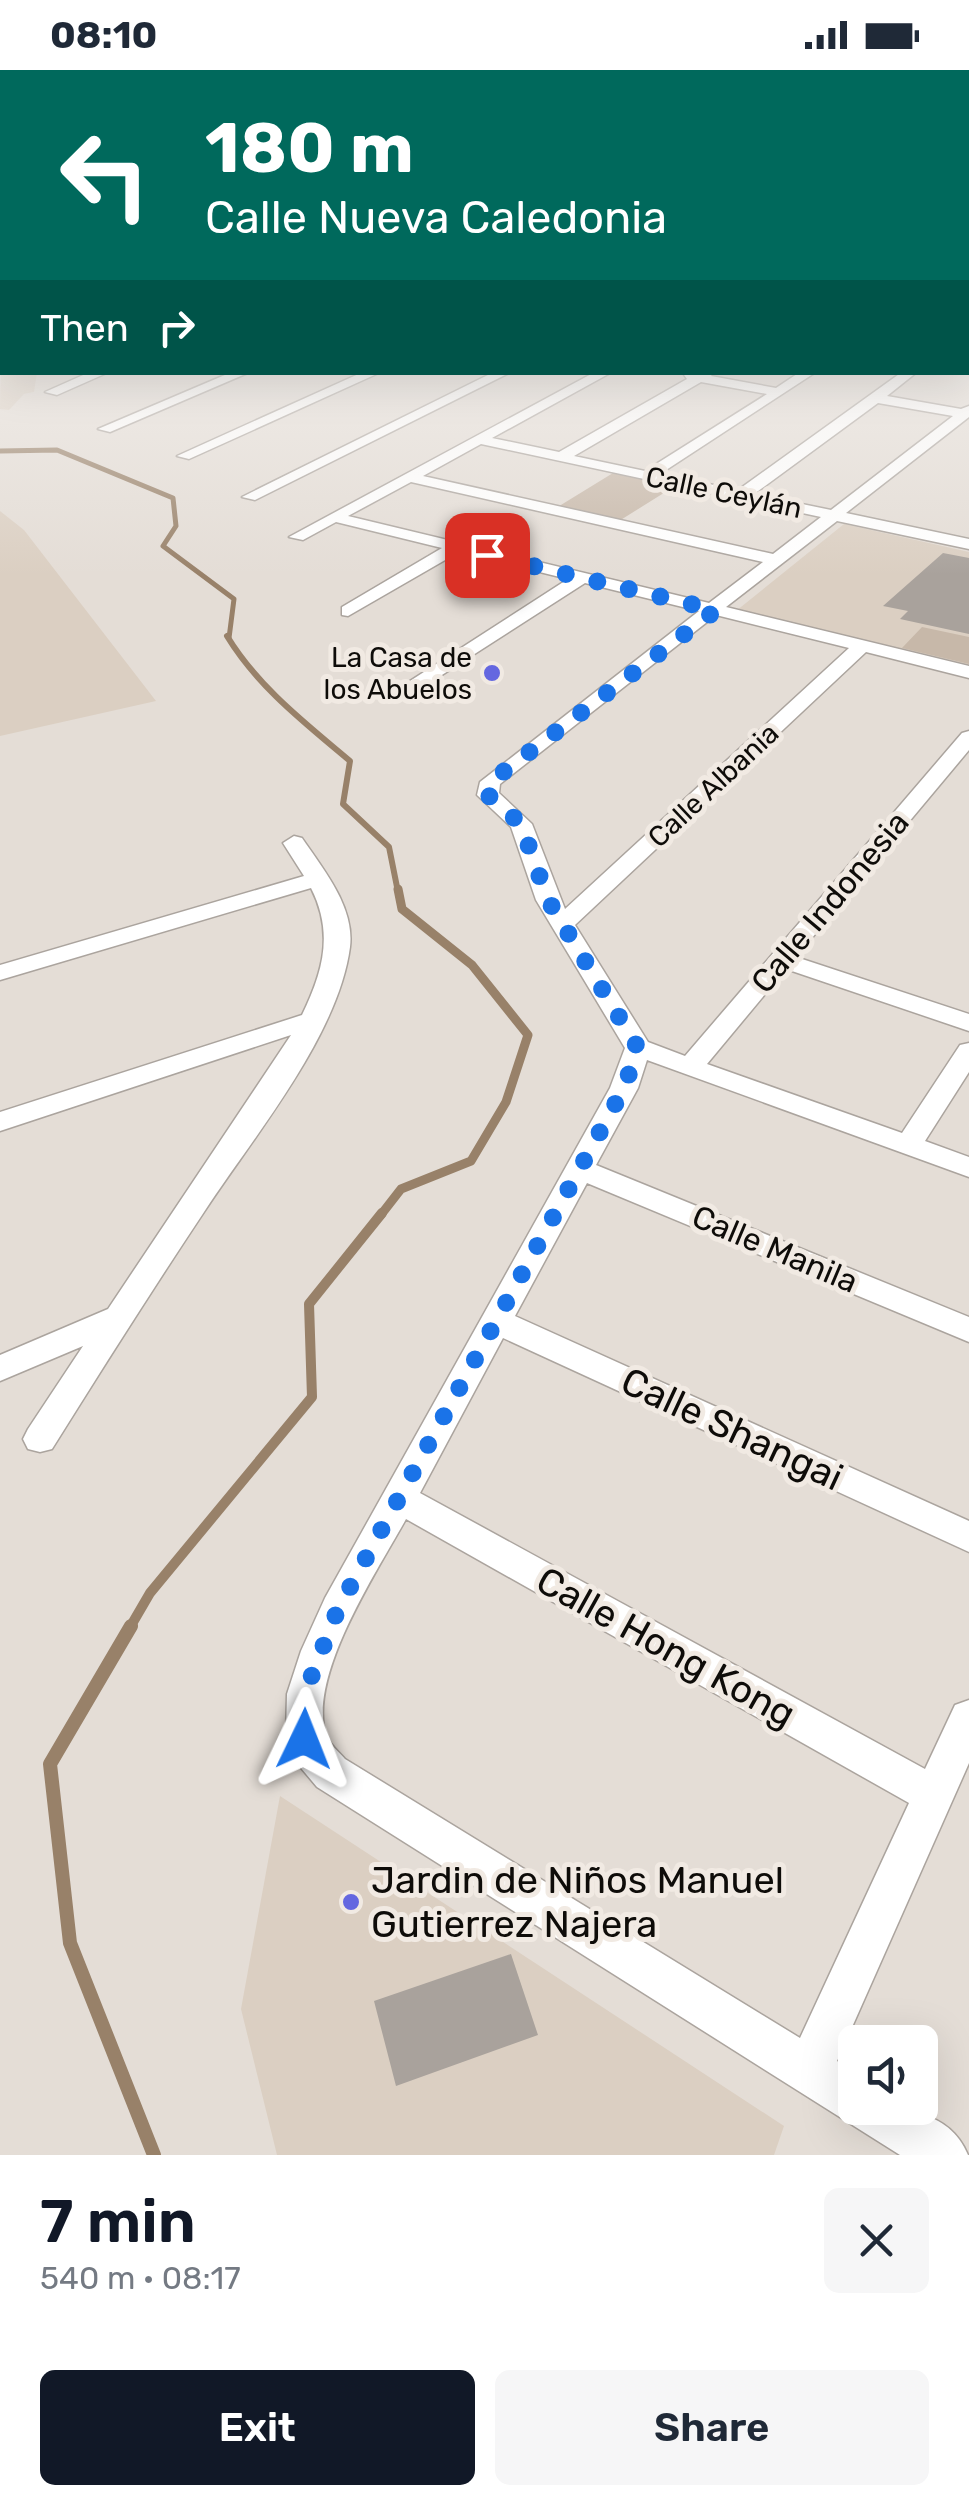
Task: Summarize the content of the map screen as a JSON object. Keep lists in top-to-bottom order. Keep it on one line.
{"streets":{"street":["Calle Ceylán","Calle Albania","Calle Indonesia","Calle Manila","Calle Shangai","Calle Hong Kong"]},"places":["La Casa de los Abuelos","Jardin de Niños Manuel Gutierrez Najera"],"page":{"status":"08:10","turn":["180 m","Calle Nueva Caledonia"],"then":"Then","heading":["7 min","540 m · 08:17"],"buttons":["Exit","Share"]}}
